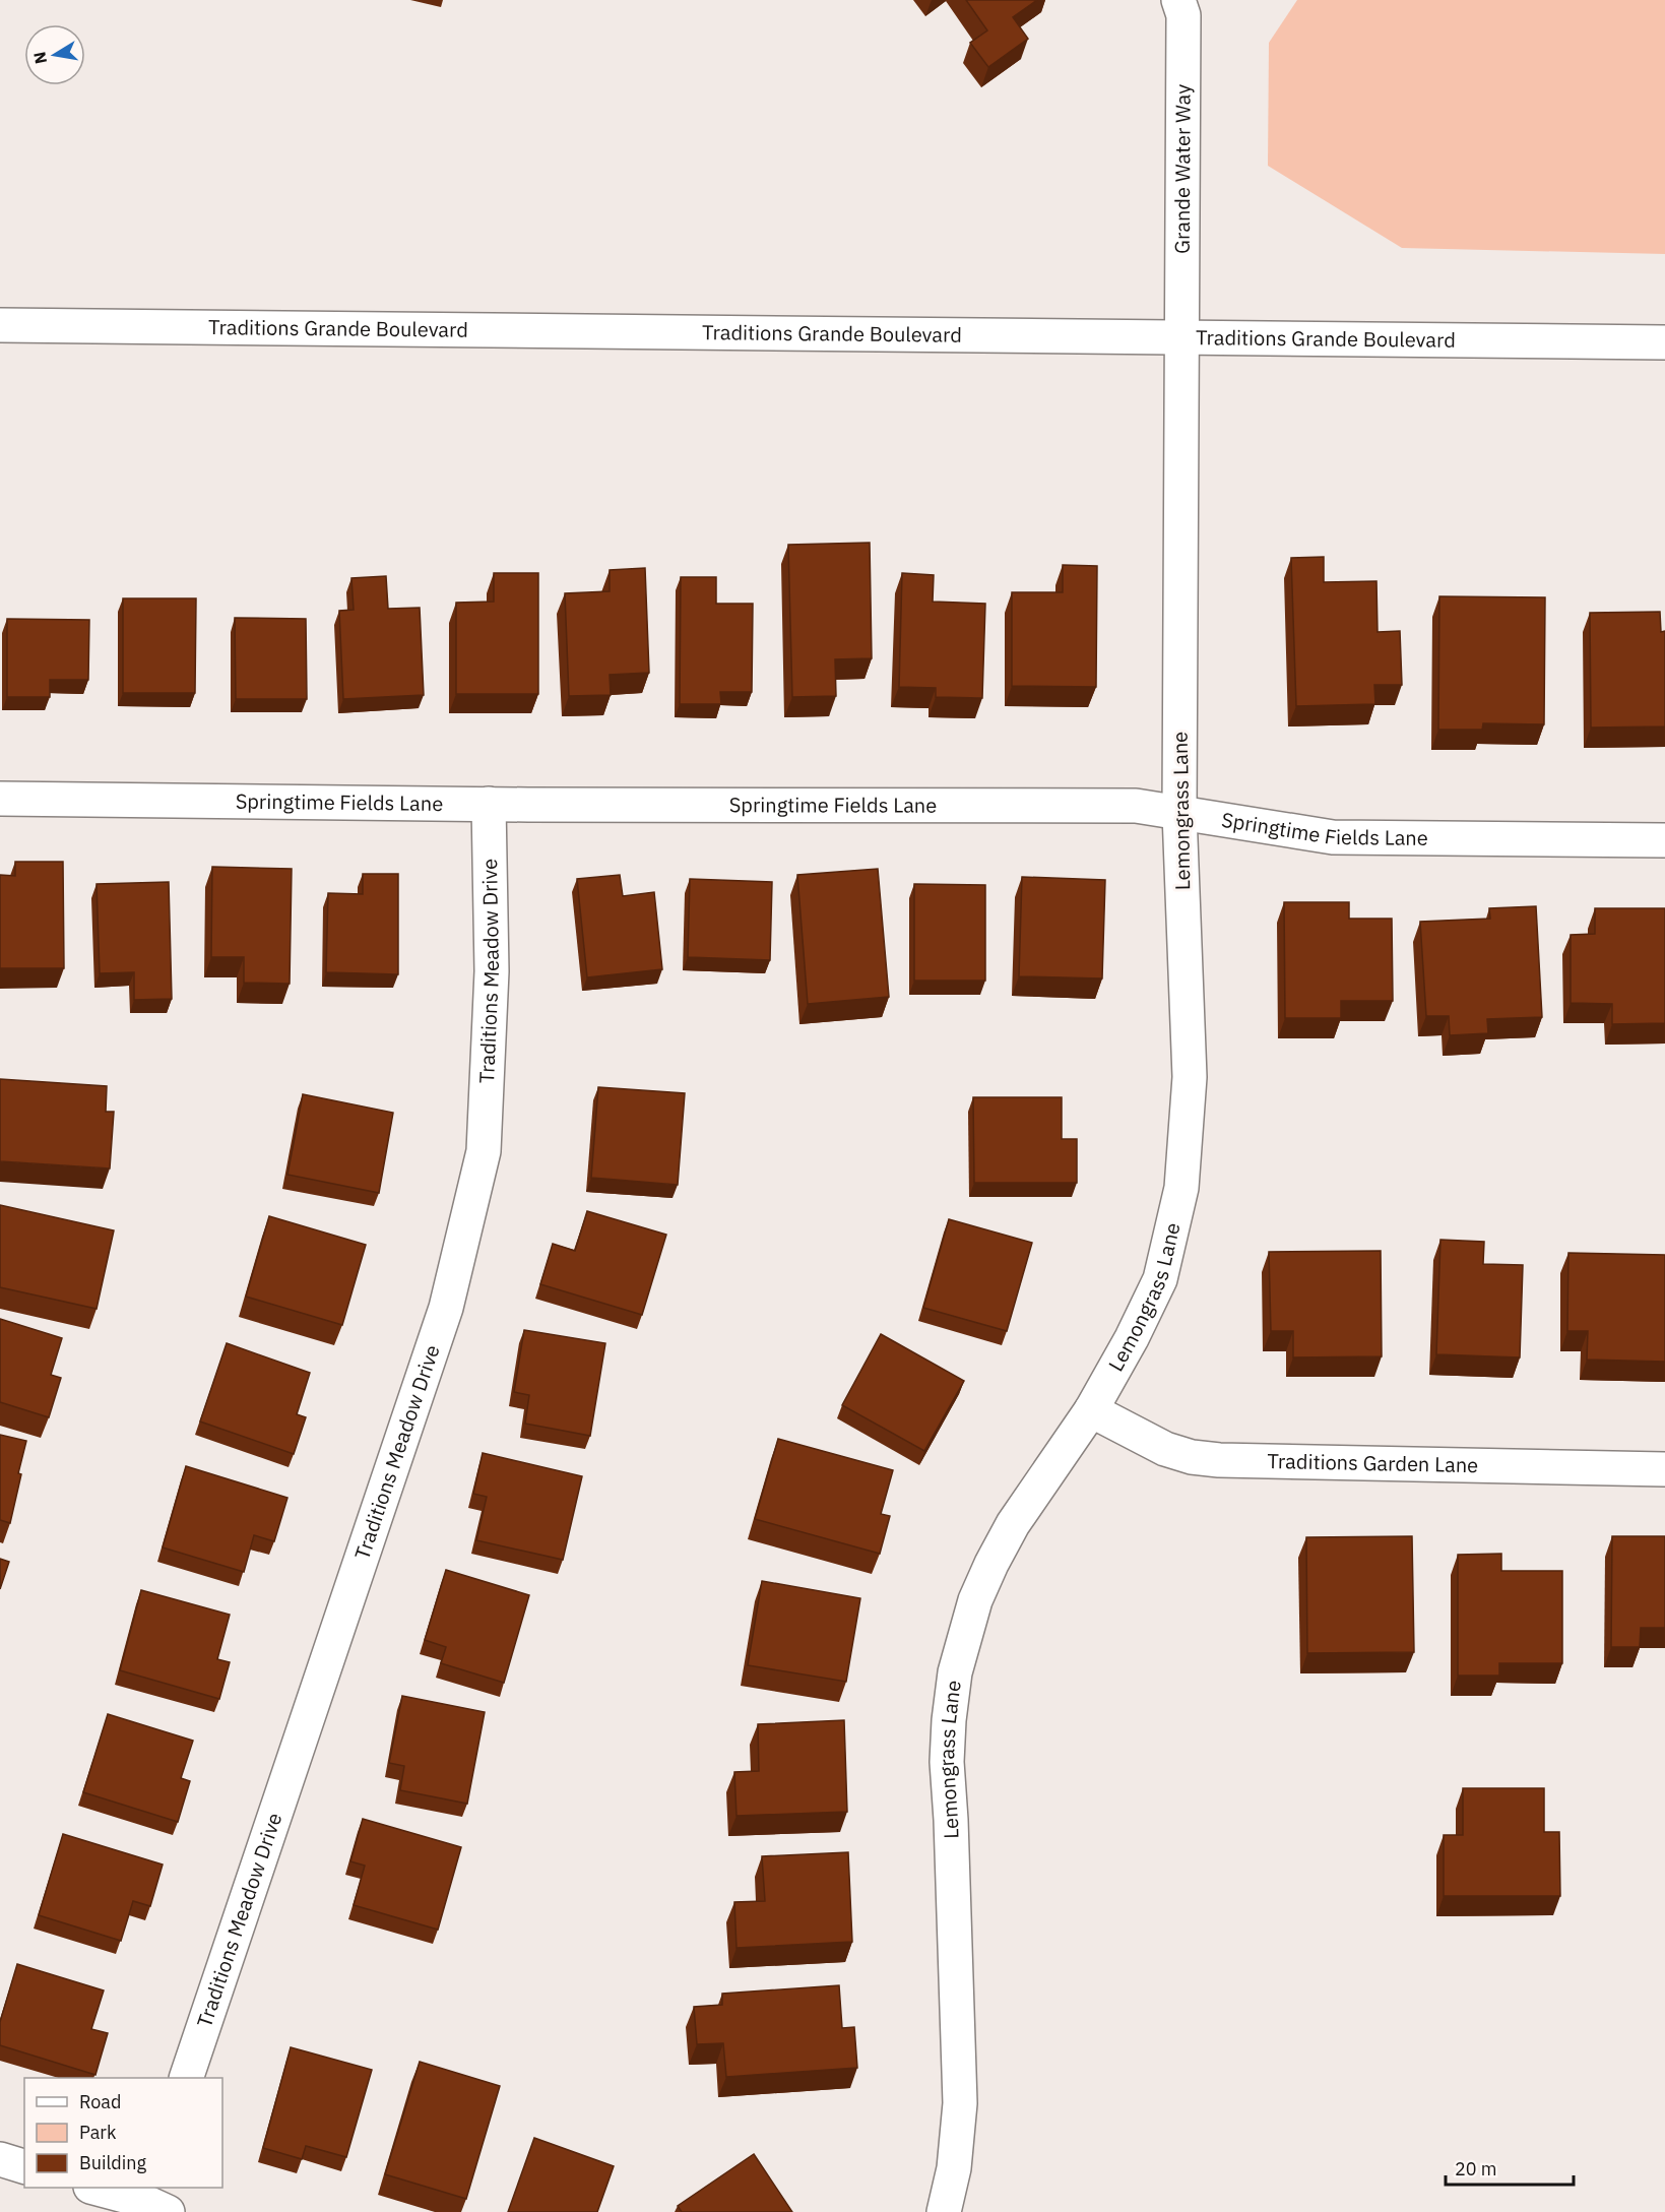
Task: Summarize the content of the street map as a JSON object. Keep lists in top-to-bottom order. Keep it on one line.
{"streets":{"street":["Grande Water Way","Traditions Grande Boulevard","Springtime Fields Lane","Lemongrass Lane","Traditions Meadow Drive","Traditions Garden Lane"]},"crossings":[["Grande Water Way","Traditions Grande Boulevard"],["Grande Water Way","Lemongrass Lane"],["Traditions Grande Boulevard","Lemongrass Lane"],["Springtime Fields Lane","Lemongrass Lane"],["Springtime Fields Lane","Traditions Meadow Drive"],["Lemongrass Lane","Traditions Garden Lane"]],"legend":["Road","Park","Building"],"scale_bar":"20 m","north":"left"}
